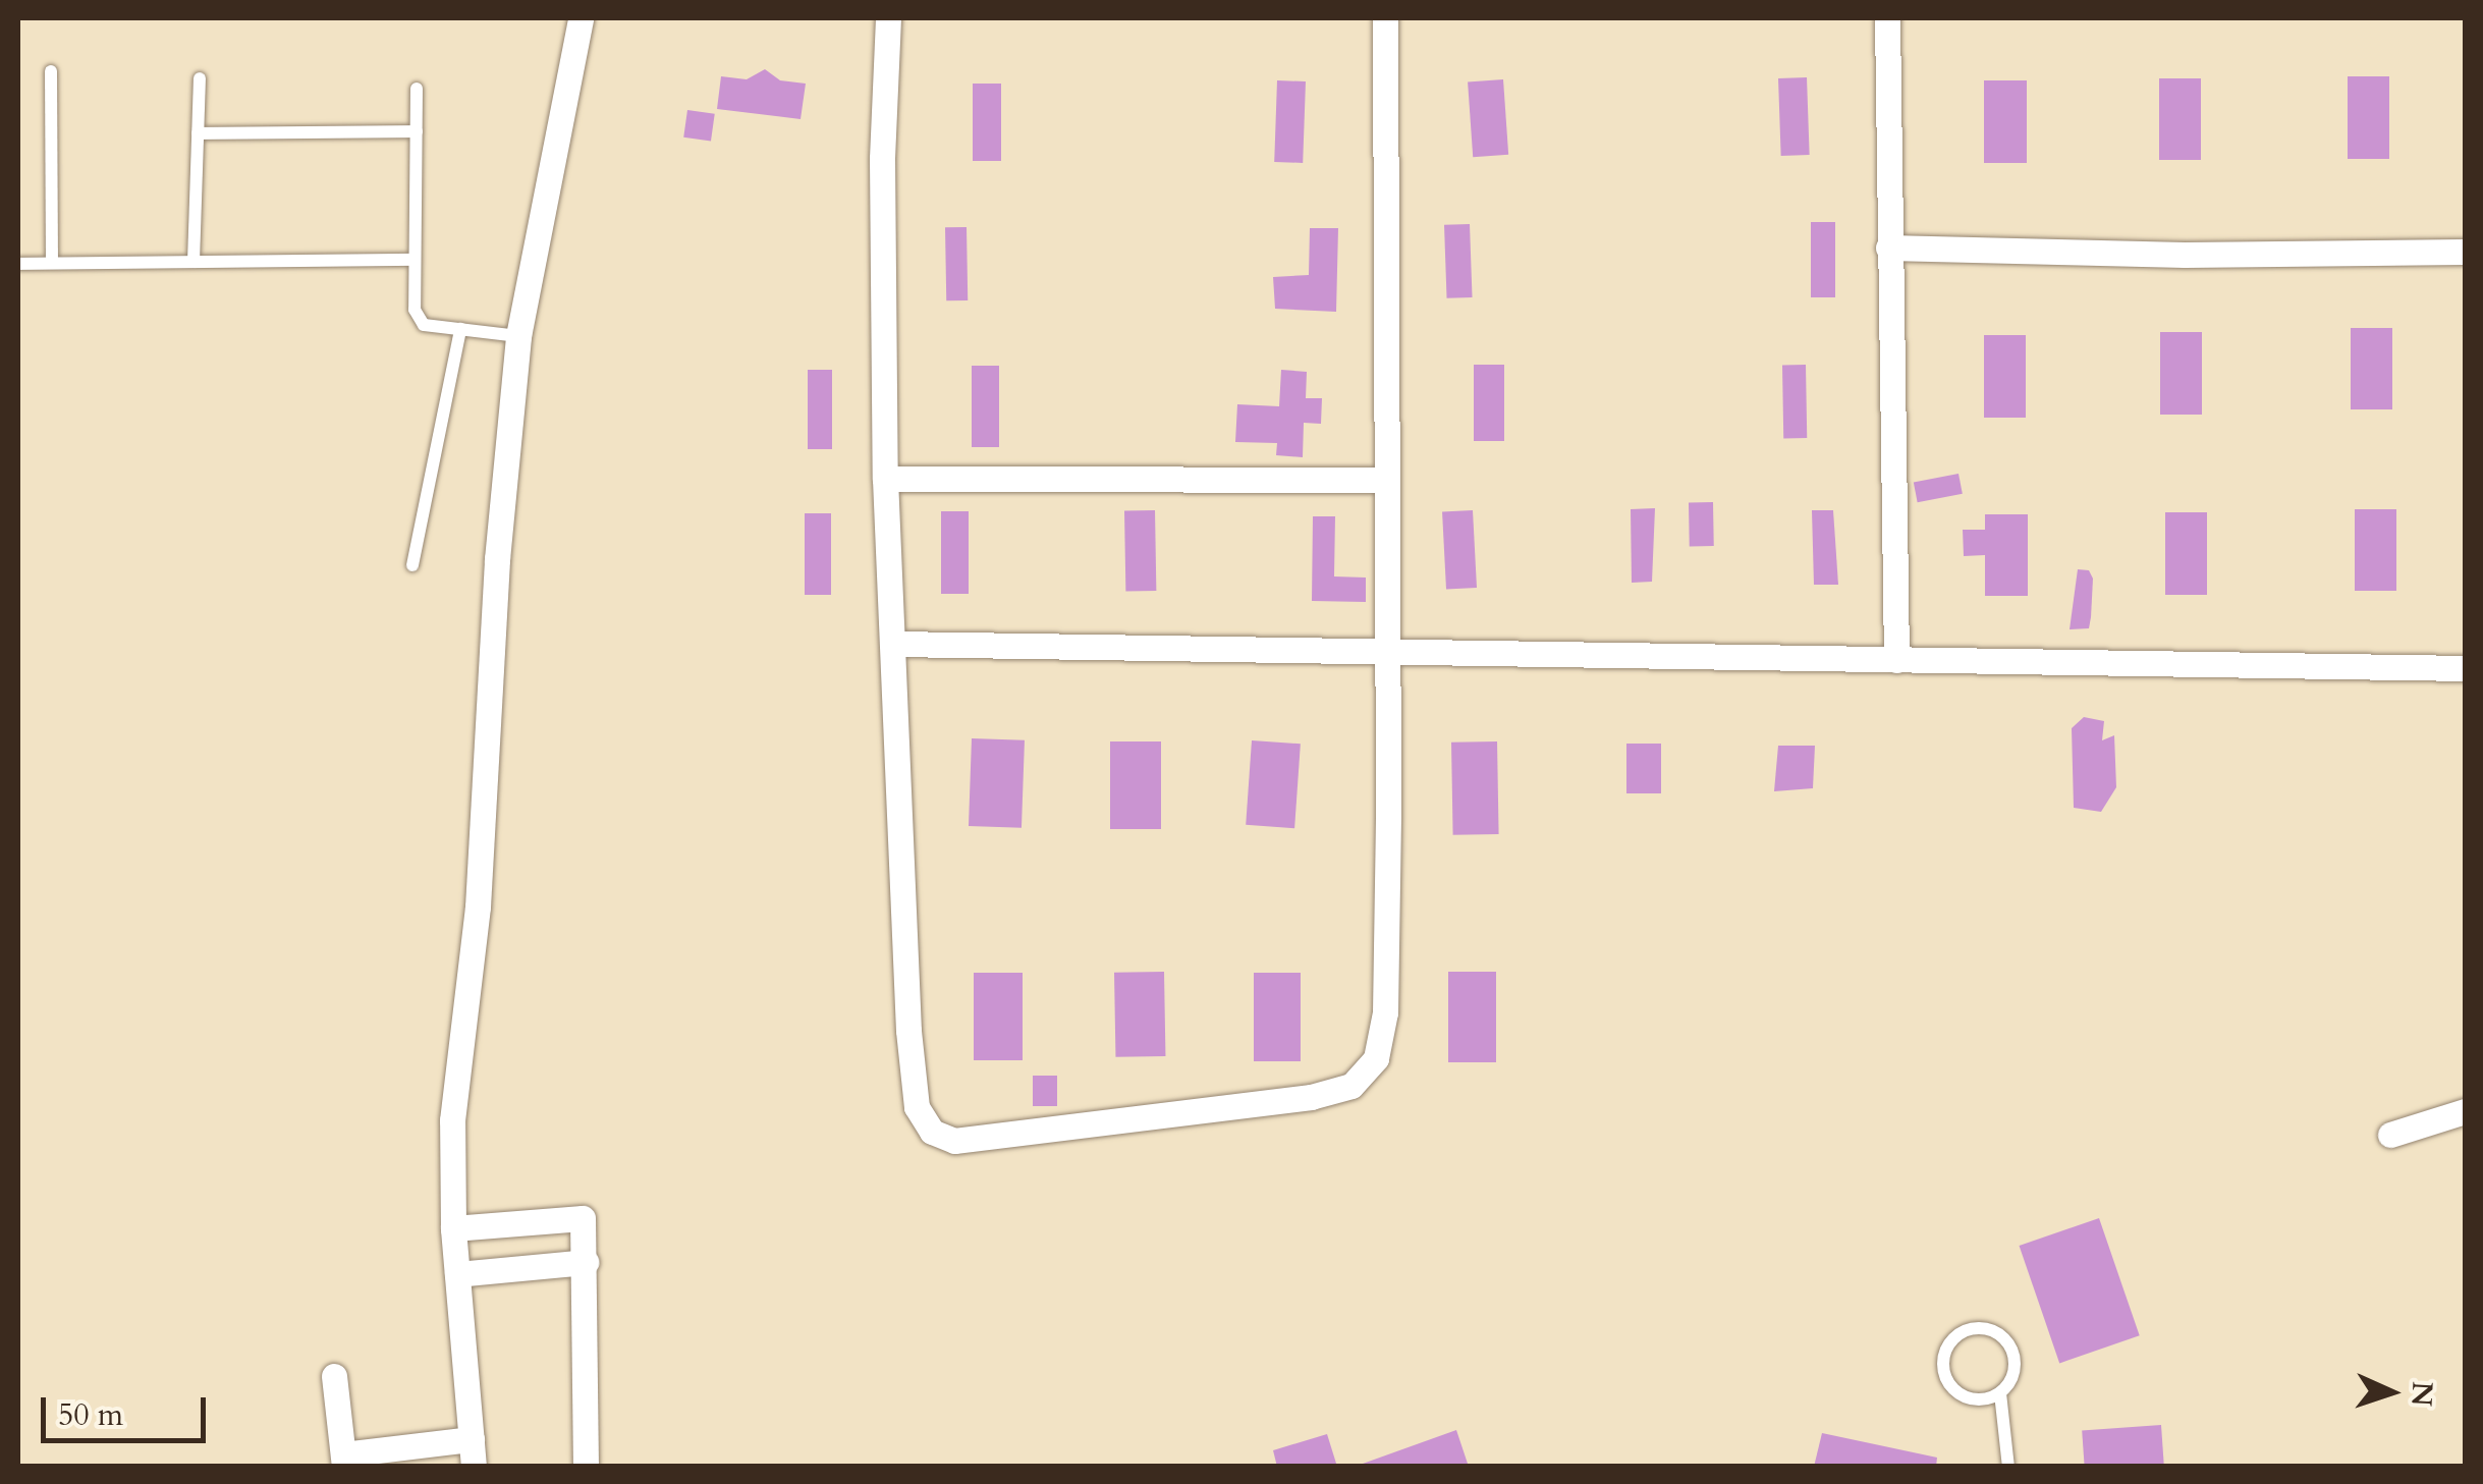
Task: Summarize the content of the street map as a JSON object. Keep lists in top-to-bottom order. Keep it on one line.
{"scale_bar":"50 m","north":"right"}
